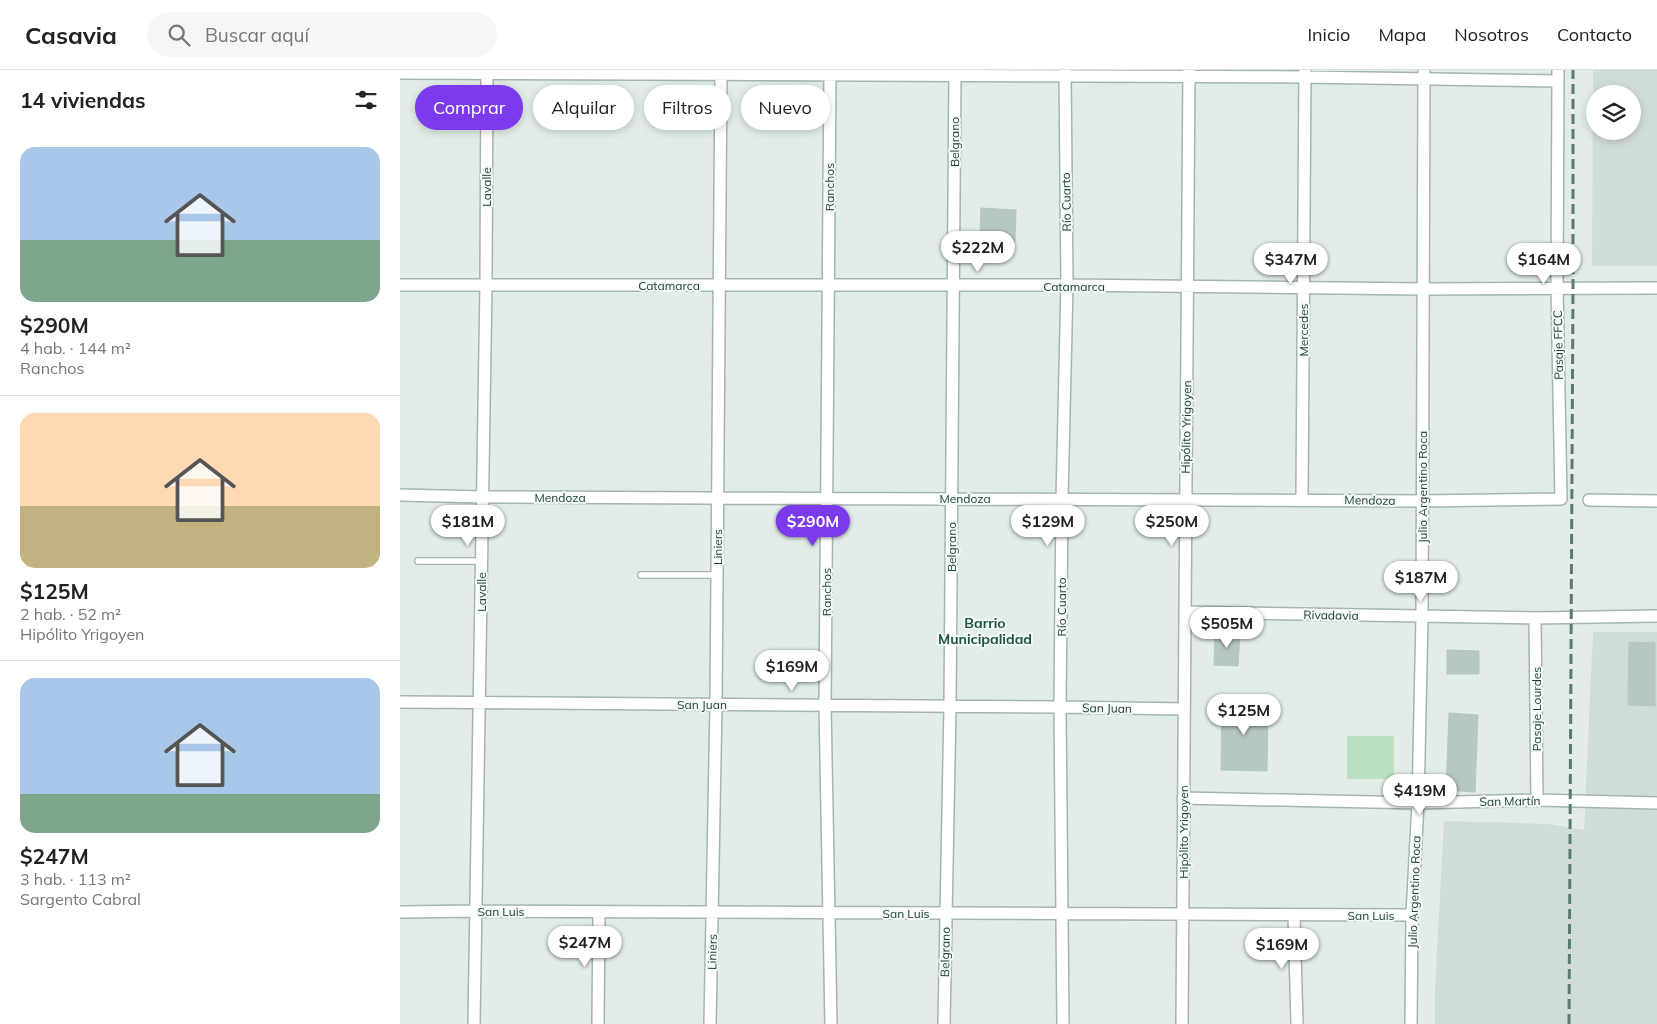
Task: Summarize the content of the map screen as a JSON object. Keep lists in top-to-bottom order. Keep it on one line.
{"streets":{"street":["Belgrano","Lavalle","Ranchos","Río Cuarto","Catamarca","Mercedes","Pasaje FFCC","Hipólito Yrigoyen","Julio Argentino Roca","Mendoza","Liniers","Rivadavia","San Juan","Pasaje Lourdes","San Martín","San Luis"]},"crossings":[["Belgrano","Catamarca"],["Belgrano","Mendoza"],["Belgrano","San Juan"],["Belgrano","San Luis"],["Lavalle","Catamarca"],["Lavalle","Mendoza"],["Lavalle","San Juan"],["Lavalle","San Luis"],["Ranchos","Catamarca"],["Ranchos","Mendoza"],["Ranchos","San Juan"],["Ranchos","San Luis"],["Río Cuarto","Catamarca"],["Río Cuarto","Mendoza"],["Río Cuarto","San Juan"],["Río Cuarto","San Luis"],["Catamarca","Mercedes"],["Catamarca","Pasaje FFCC"],["Catamarca","Hipólito Yrigoyen"],["Catamarca","Julio Argentino Roca"],["Catamarca","Liniers"],["Mercedes","Mendoza"],["Pasaje FFCC","Mendoza"],["Hipólito Yrigoyen","Mendoza"],["Hipólito Yrigoyen","Rivadavia"],["Hipólito Yrigoyen","San Juan"],["Hipólito Yrigoyen","San Martín"],["Hipólito Yrigoyen","San Luis"],["Julio Argentino Roca","Mendoza"],["Julio Argentino Roca","Rivadavia"],["Julio Argentino Roca","San Martín"],["Julio Argentino Roca","San Luis"],["Mendoza","Liniers"],["Liniers","San Juan"],["Liniers","San Luis"],["Rivadavia","Pasaje Lourdes"],["Pasaje Lourdes","San Martín"]],"districts":["Barrio Municipalidad"],"page":{"header":"Casavia","search":"Buscar aquí","nav":["Inicio","Mapa","Nosotros","Contacto"],"heading":"14 viviendas","chip":["Comprar","Alquilar","Filtros","Nuevo"],"list":[{"name":"$290M","note":"4 hab. · 144 m² · Ranchos"},{"name":"$125M","note":"2 hab. · 52 m² · Hipólito Yrigoyen"},{"name":"$247M","note":"3 hab. · 113 m² · Sargento Cabral"}],"price":["$222M","$347M","$164M","$181M","$290M","$129M","$250M","$187M","$505M","$169M","$125M","$419M","$247M","$169M"]}}
